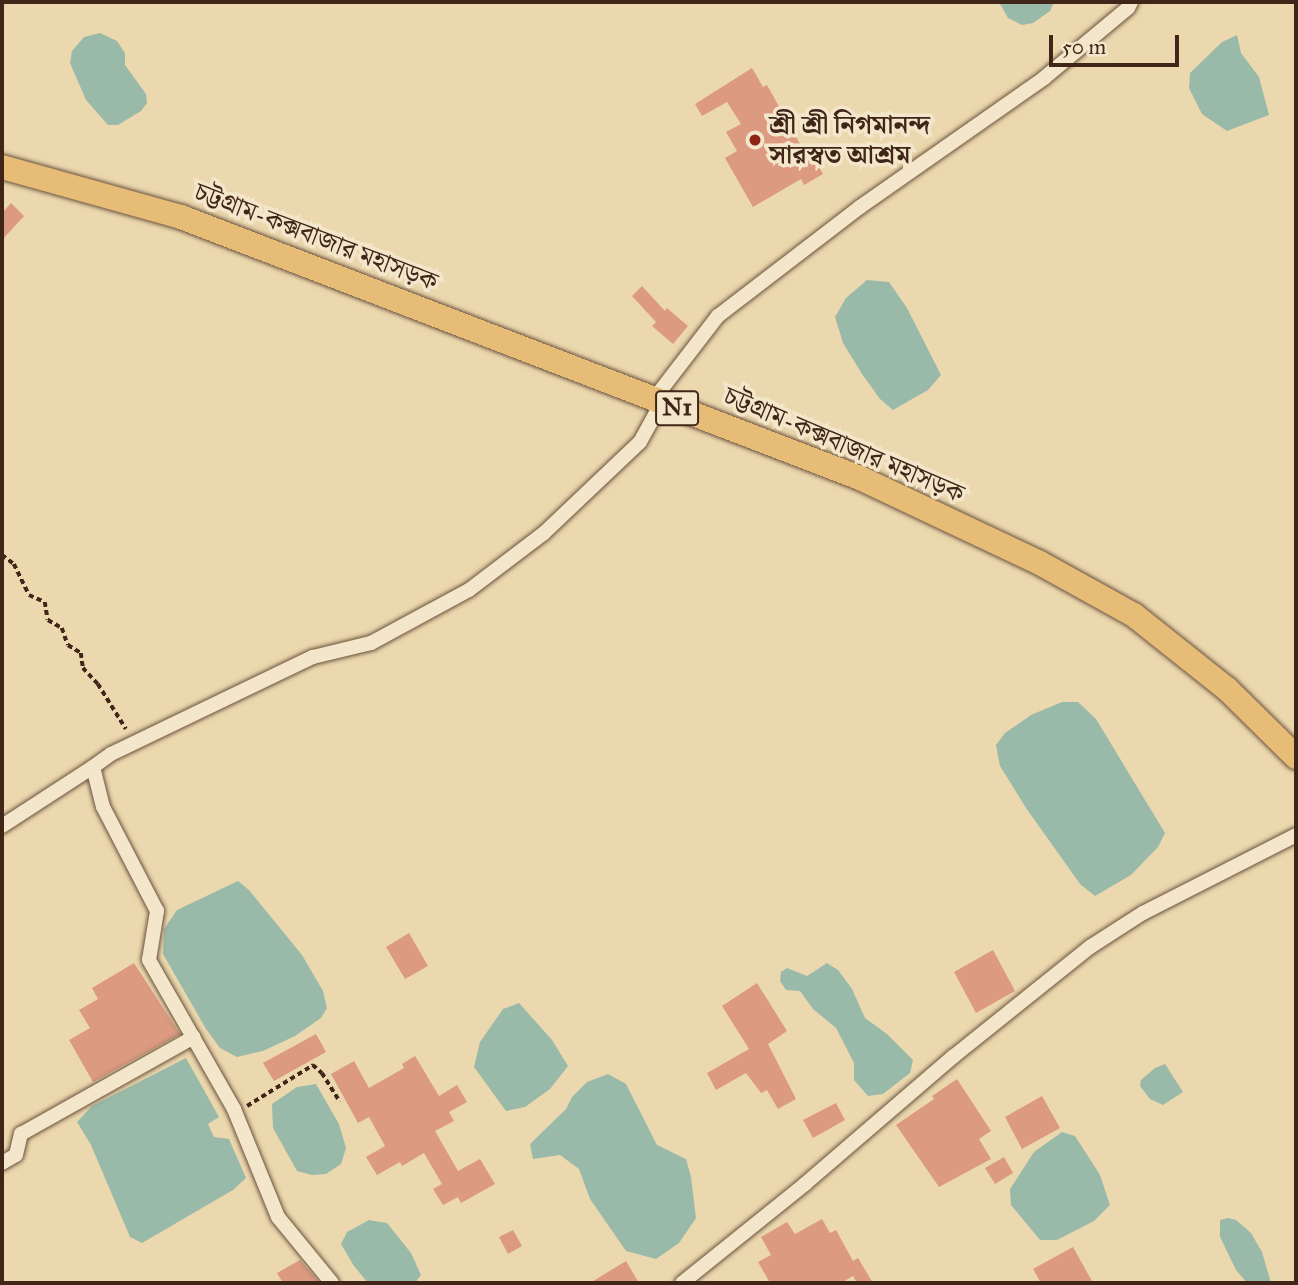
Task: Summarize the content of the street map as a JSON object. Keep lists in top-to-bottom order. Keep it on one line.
{"streets":{"highway":["চট্টগ্রাম-কক্সবাজার মহাসড়ক","N1"]},"places":["শ্রী শ্রী নিগমানন্দ সারস্বত আশ্রম"],"scale_bar":"50 m"}
